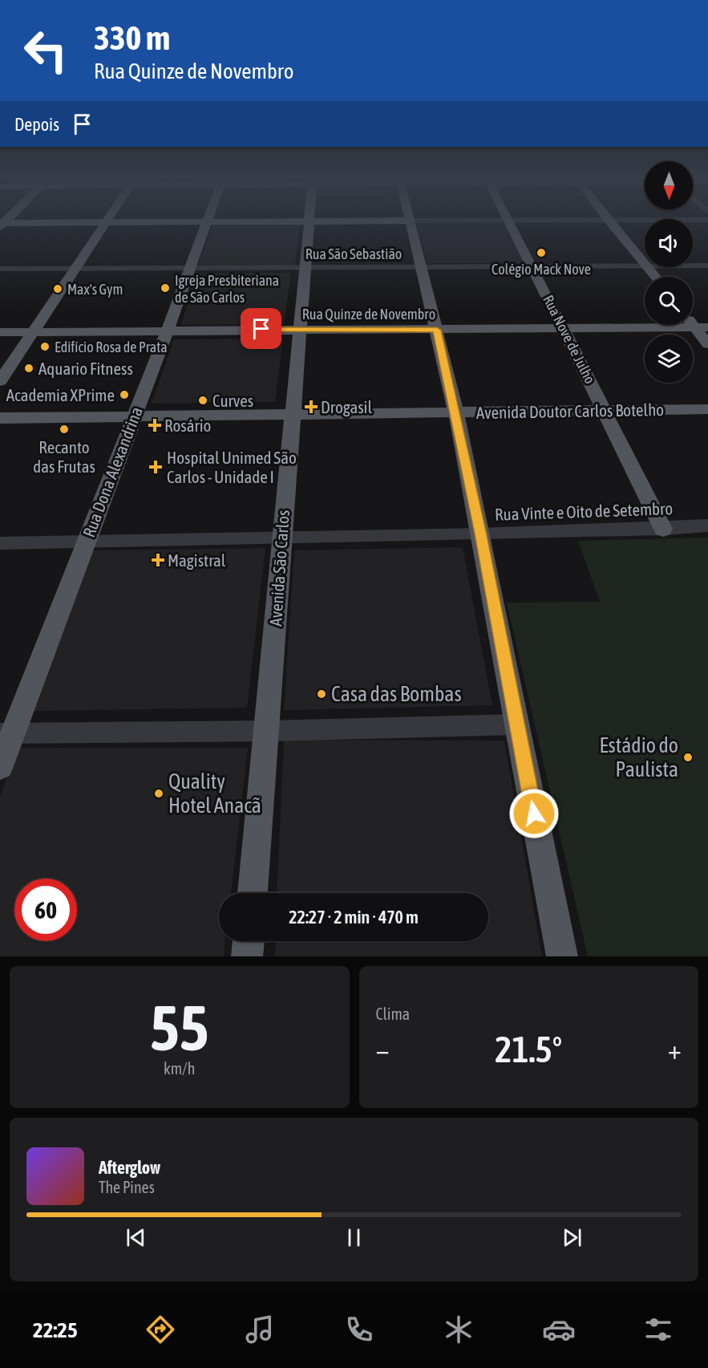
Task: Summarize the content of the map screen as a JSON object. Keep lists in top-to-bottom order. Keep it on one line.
{"streets":{"main road":["Rua Quinze de Novembro","Rua Nove de Julho","Avenida Doutor Carlos Botelho","Rua Dona Alexandrina","Avenida São Carlos"],"street":["Rua São Sebastião","Rua Vinte e Oito de Setembro"]},"crossings":[["Rua São Sebastião","Rua Nove de Julho"],["Rua São Sebastião","Rua Dona Alexandrina"],["Rua São Sebastião","Avenida São Carlos"],["Rua Quinze de Novembro","Rua Nove de Julho"],["Rua Quinze de Novembro","Rua Dona Alexandrina"],["Rua Quinze de Novembro","Avenida São Carlos"],["Rua Nove de Julho","Avenida Doutor Carlos Botelho"],["Rua Nove de Julho","Rua Vinte e Oito de Setembro"],["Avenida Doutor Carlos Botelho","Rua Dona Alexandrina"],["Avenida Doutor Carlos Botelho","Avenida São Carlos"],["Rua Dona Alexandrina","Rua Vinte e Oito de Setembro"],["Rua Vinte e Oito de Setembro","Avenida São Carlos"]],"places":{"other":["Colégio Mack Nove","Igreja Presbiteriana de São Carlos","Max's Gym","Edifício Rosa de Prata","Aquario Fitness","Academia XPrime","Curves","Recanto das Frutas","Casa das Bombas","Estádio do Paulista","Quality Hotel Anacã"],"health":["Drogasil","Rosário","Hospital Unimed São Carlos - Unidade I","Magistral"]},"north":"bottom","page":{"turn":["330 m","Rua Quinze de Novembro"],"then":"Depois","limit":"60","trip":"22:27 · 2 min · 470 m","tile":[["55","km/h"],"Clima"],"heat":["−","21.5°","+"],"song":["Afterglow","The Pines"],"tabs":"22:25"}}
